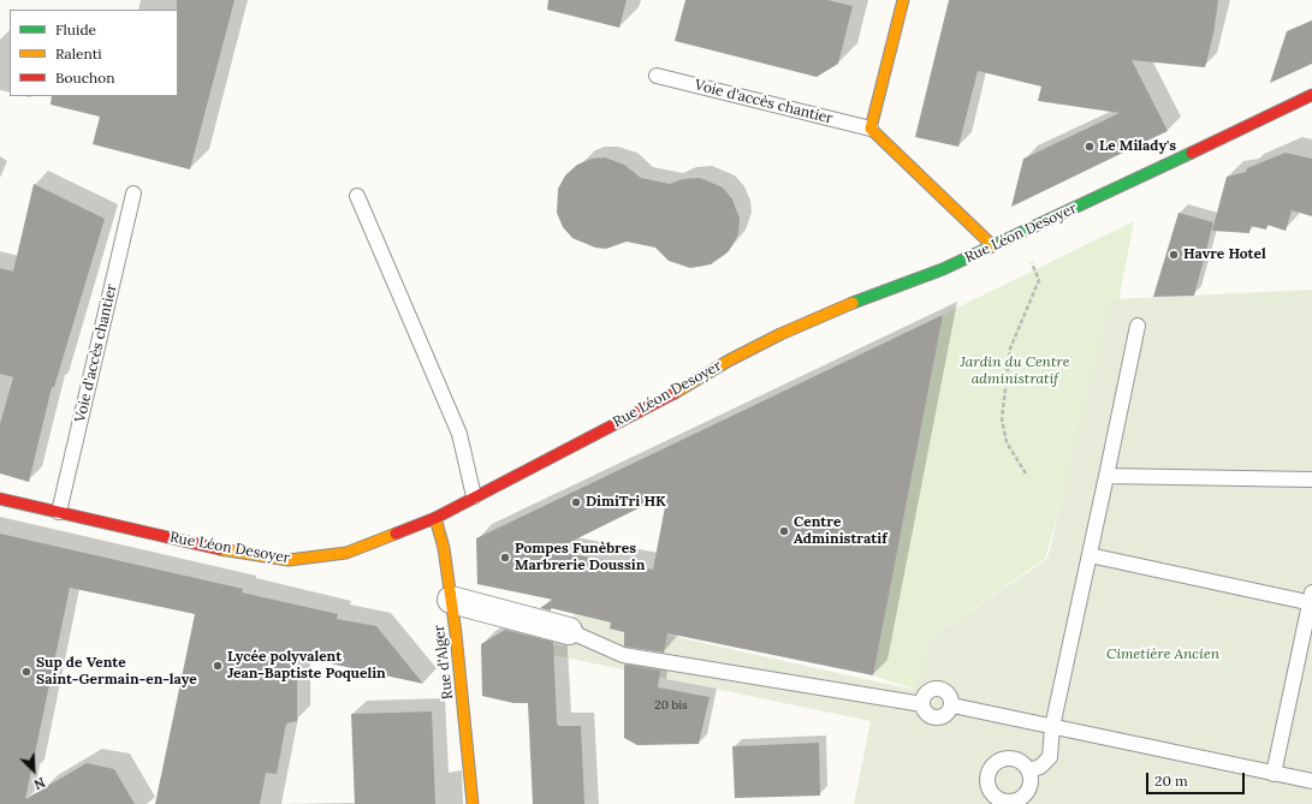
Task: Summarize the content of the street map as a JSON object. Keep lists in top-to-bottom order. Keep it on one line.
{"streets":{"street":["Rue Léon Desoyer","Rue d'Alger"],"lane":["Voie d'accès chantier"]},"crossings":[["Voie d'accès chantier","Rue Léon Desoyer"],["Rue Léon Desoyer","Rue d'Alger"]],"parks":["Jardin du Centre administratif","Cimetière Ancien"],"places":["Le Milady's","Havre Hotel","DimiTri HK","Centre Administratif","Pompes Funèbres Marbrerie Doussin","Lycée polyvalent Jean-Baptiste Poquelin","Sup de Vente Saint-Germain-en-laye"],"house_numbers":["20 bis"],"legend":["Fluide","Ralenti","Bouchon"],"scale_bar":"20 m","north":"bottom right"}
